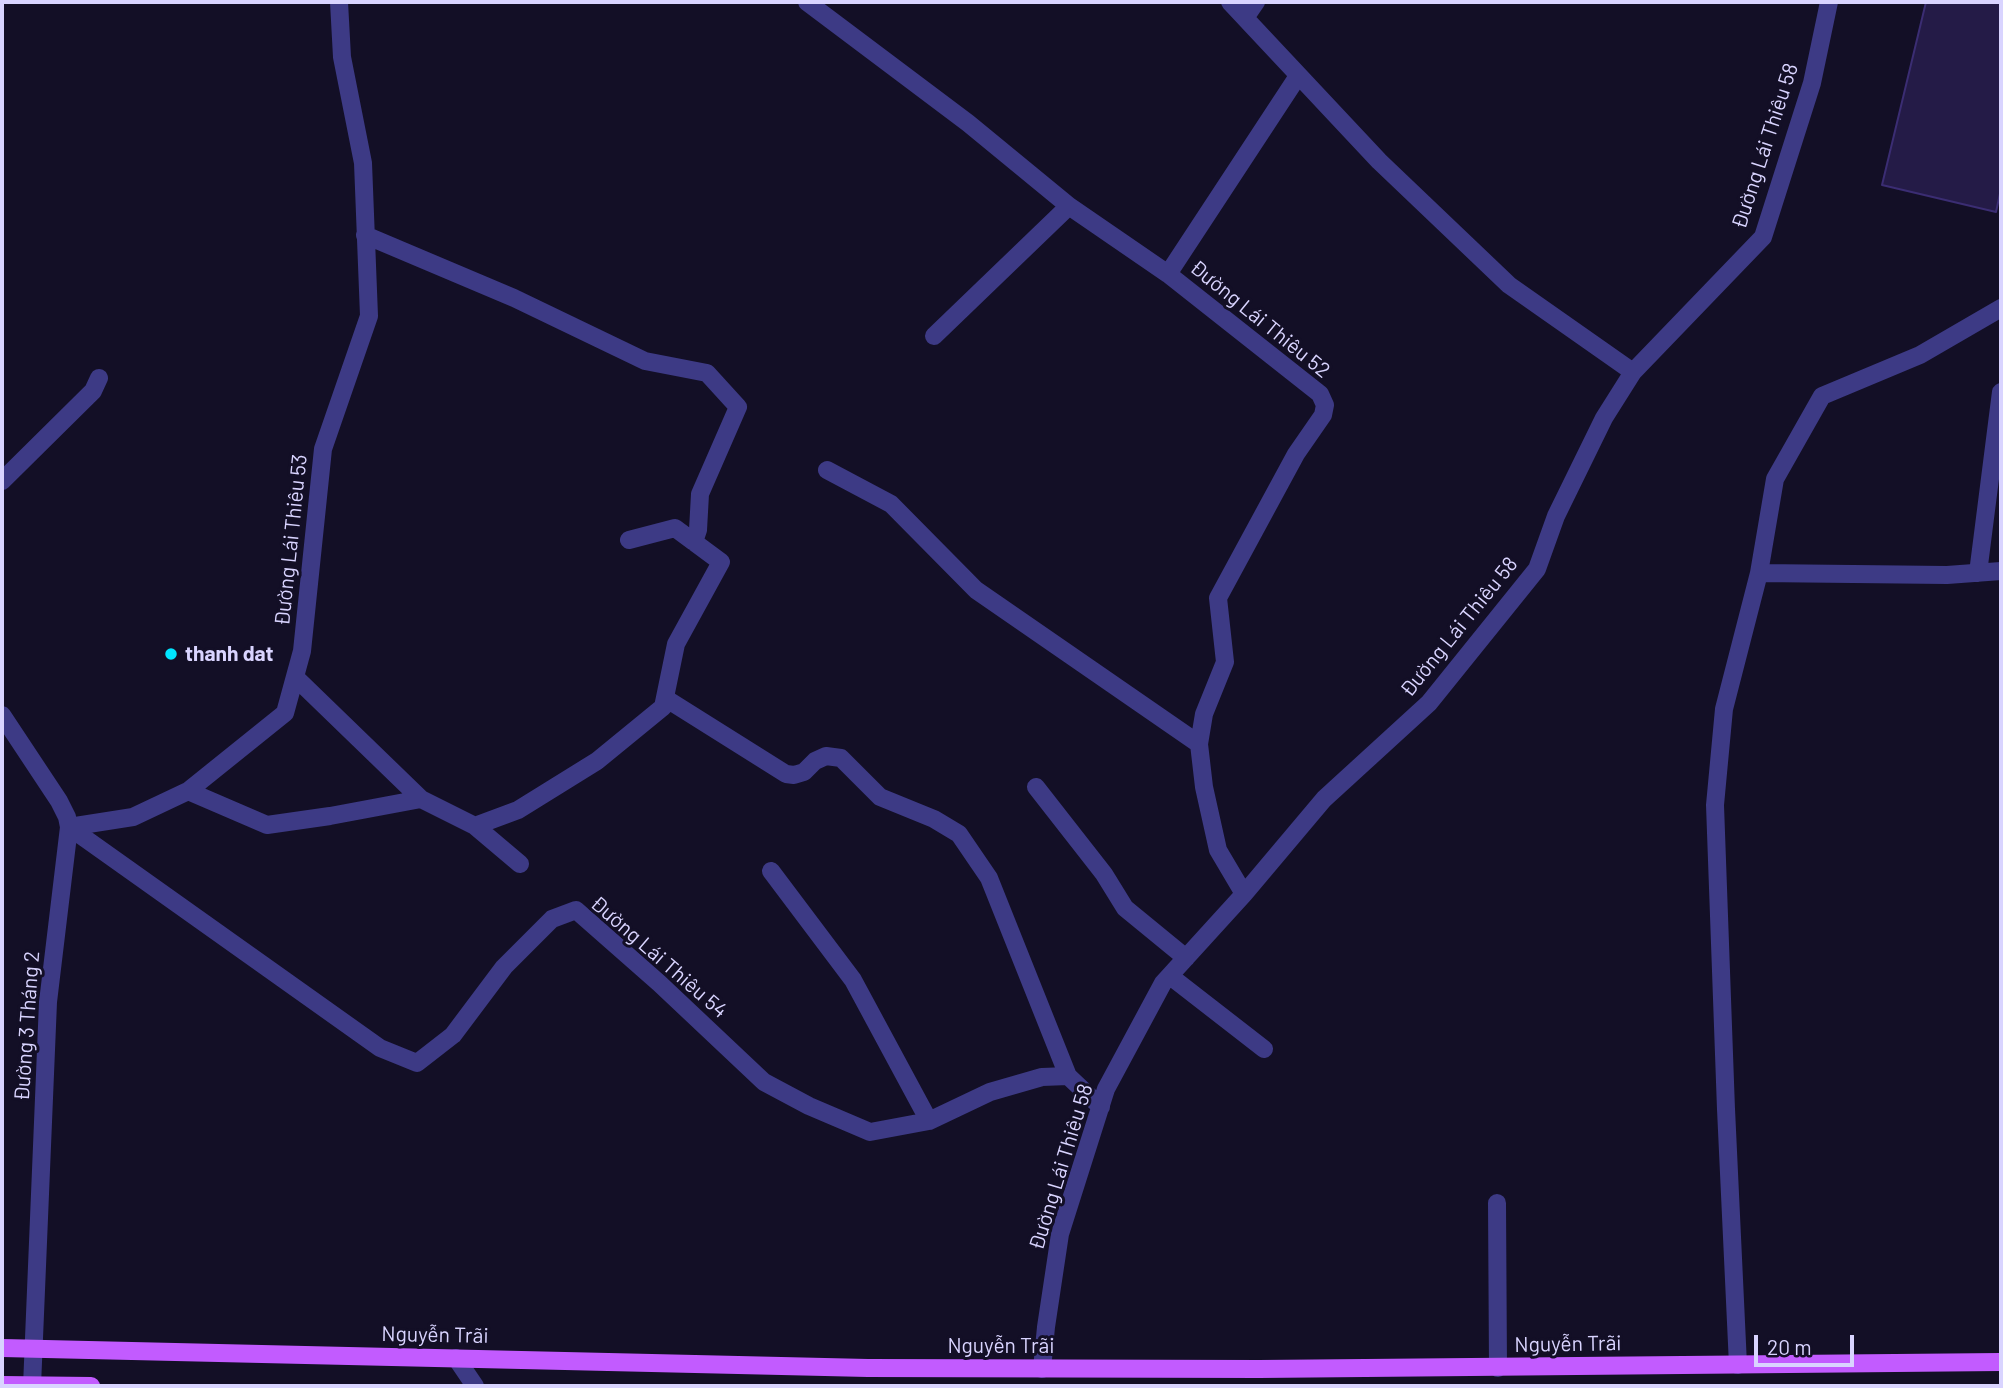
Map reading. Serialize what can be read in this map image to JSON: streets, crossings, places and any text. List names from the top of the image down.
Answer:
{
  "streets": {
    "main road": ["Nguyễn Trãi"],
    "street": [
      "Đường Lái Thiêu 58",
      "Đường Lái Thiêu 52",
      "Đường Lái Thiêu 53",
      "Đường Lái Thiêu 54",
      "Đường 3 Tháng 2"
    ]
  },
  "crossings": [
    ["Đường Lái Thiêu 58", "Đường Lái Thiêu 52"],
    ["Đường Lái Thiêu 58", "Nguyễn Trãi"],
    ["Đường Lái Thiêu 53", "Đường Lái Thiêu 54"],
    ["Đường Lái Thiêu 53", "Đường 3 Tháng 2"],
    ["Đường Lái Thiêu 54", "Đường 3 Tháng 2"],
    ["Đường 3 Tháng 2", "Nguyễn Trãi"]
  ],
  "places": ["thanh dat"],
  "scale_bar": "20 m"
}
